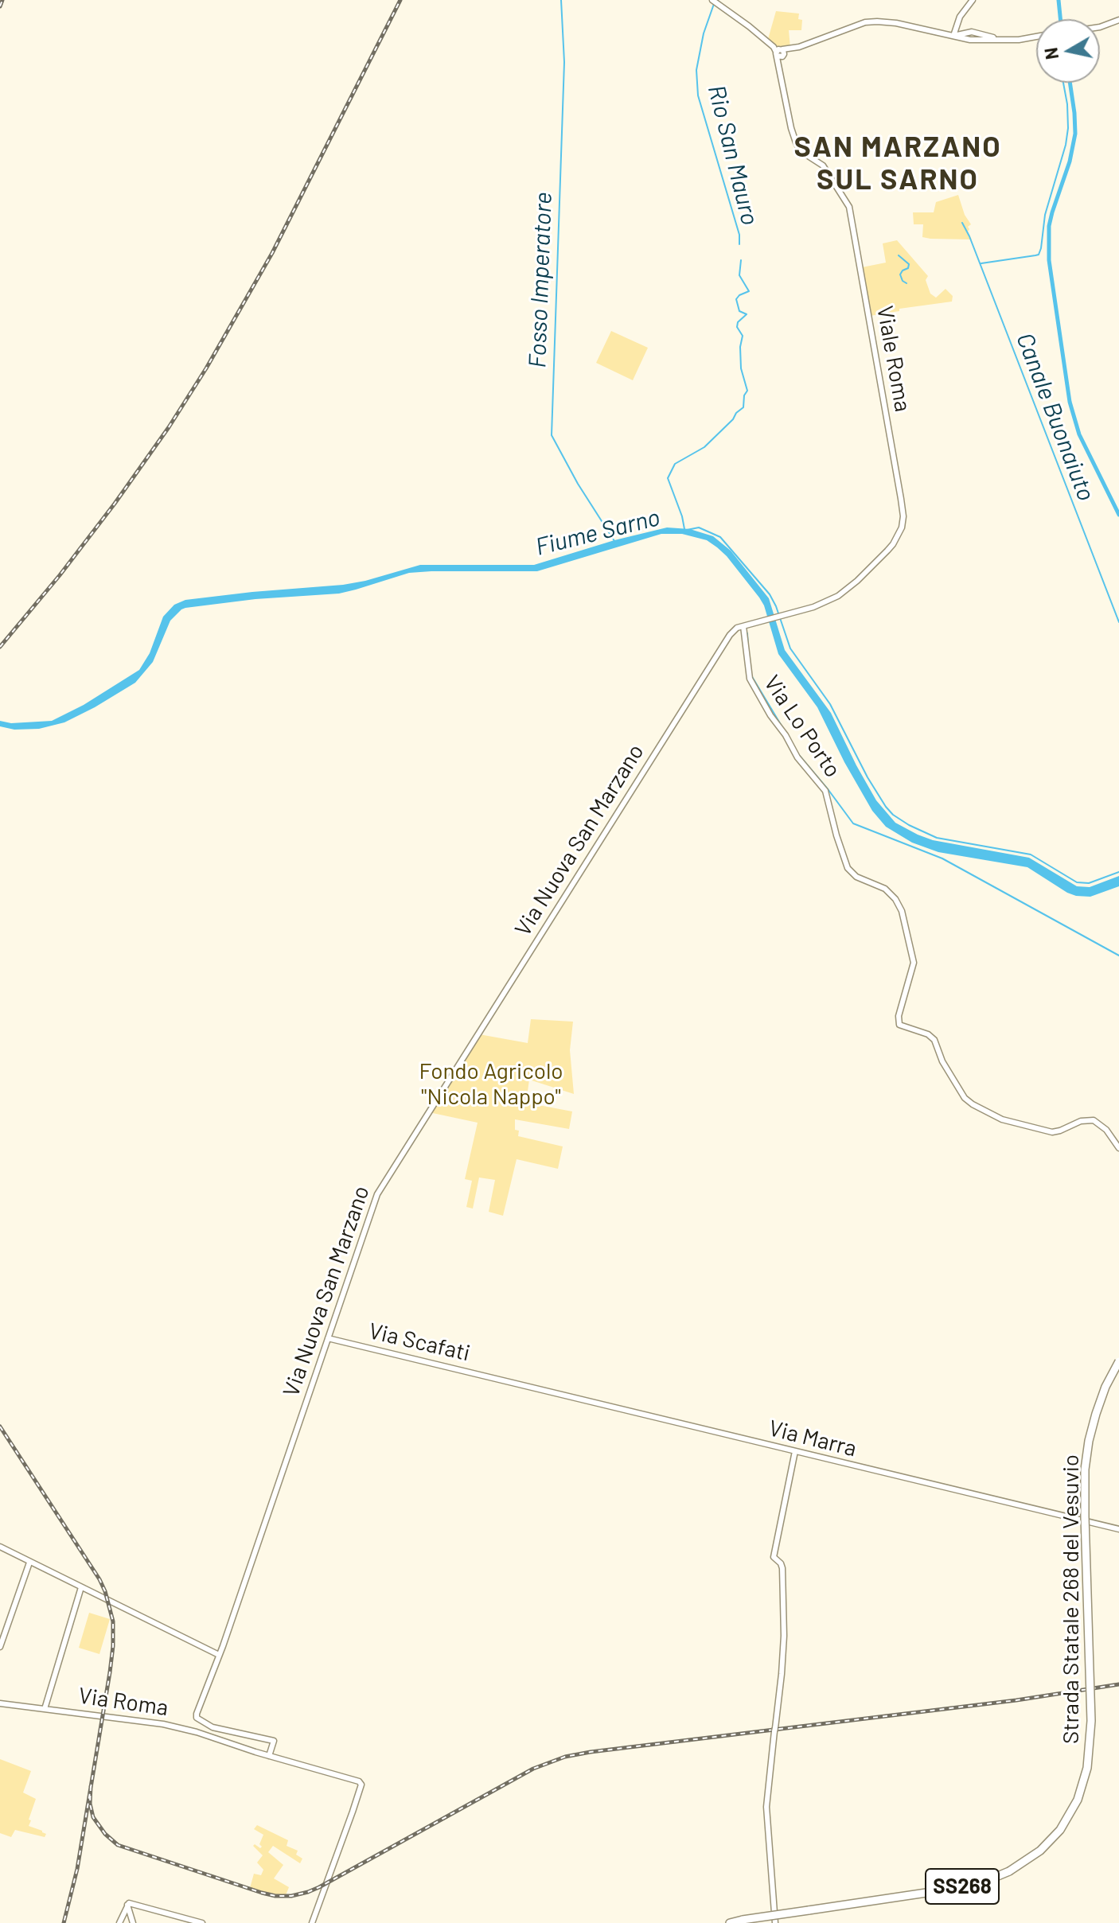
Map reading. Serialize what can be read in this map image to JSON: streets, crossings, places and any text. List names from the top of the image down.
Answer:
{
  "streets": {
    "highway": ["Strada Statale 268 del Vesuvio", "SS268"],
    "street": [
      "Viale Roma",
      "Via Lo Porto",
      "Via Nuova San Marzano",
      "Via Scafati",
      "Via Marra",
      "Via Roma"
    ]
  },
  "crossings": [
    ["Viale Roma", "Via Lo Porto"],
    ["Viale Roma", "Via Nuova San Marzano"],
    ["Via Lo Porto", "Via Nuova San Marzano"],
    ["Via Nuova San Marzano", "Via Scafati"],
    ["Via Nuova San Marzano", "Via Roma"],
    ["Via Scafati", "Via Marra"]
  ],
  "districts": ["SAN MARZANO SUL SARNO"],
  "water": [
    "Rio San Mauro",
    "Fosso Imperatore",
    "Canale Buonaiuto",
    "Fiume Sarno"
  ],
  "parks": ["Fondo Agricolo \"Nicola Nappo\""],
  "north": "left"
}
